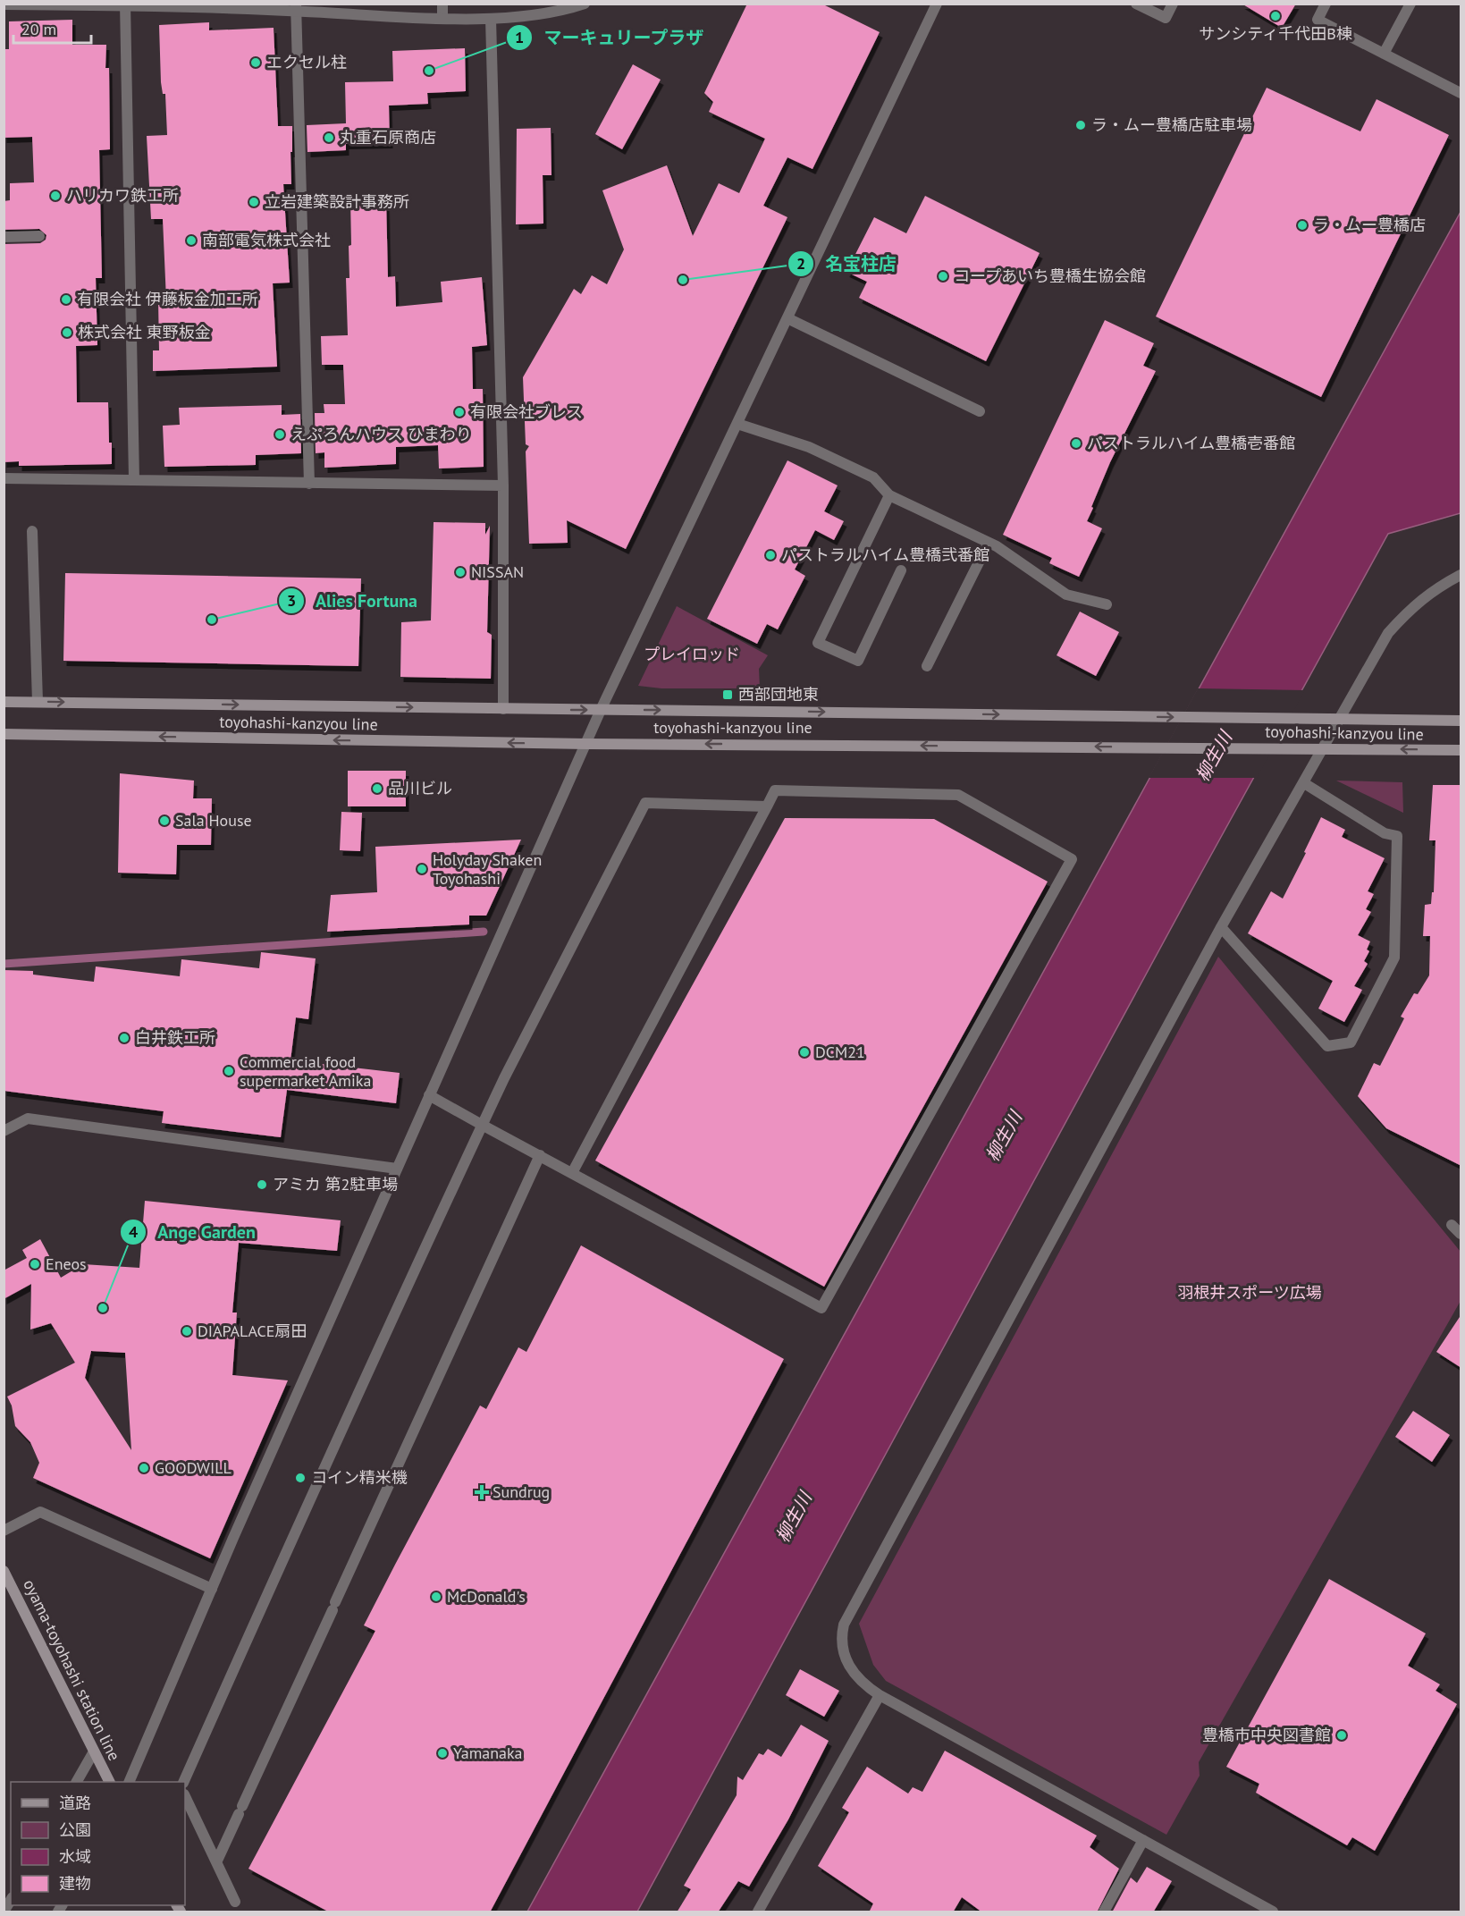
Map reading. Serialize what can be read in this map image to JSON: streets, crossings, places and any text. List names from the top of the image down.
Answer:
{
  "streets": {
    "main road": ["toyohashi-kanzyou line", "oyama-toyohashi station line"]
  },
  "water": ["柳生川"],
  "parks": ["プレイロッド", "羽根井スポーツ広場"],
  "places": {
    "other": [
      "サンシティ千代田B棟",
      "エクセル柱",
      "マーキュリープラザ",
      "ラ・ムー豊橋店駐車場",
      "丸重石原商店",
      "ハリカワ鉄工所",
      "立岩建築設計事務所",
      "ラ・ムー豊橋店",
      "南部電気株式会社",
      "コープあいち豊橋生協会館",
      "名宝柱店",
      "有限会社 伊藤板金加工所",
      "株式会社 東野板金",
      "有限会社ブレス",
      "えぷろんハウス ひまわり",
      "パストラルハイム豊橋壱番館",
      "パストラルハイム豊橋弐番館",
      "NISSAN",
      "Alies Fortuna",
      "品川ビル",
      "Sala House",
      "Holyday Shaken Toyohashi",
      "白井鉄工所",
      "DCM21",
      "Commercial food supermarket Amika",
      "アミカ 第2駐車場",
      "Eneos",
      "Ange Garden",
      "DIAPALACE扇田",
      "GOODWILL",
      "コイン精米機",
      "McDonald's",
      "豊橋市中央図書館",
      "Yamanaka"
    ],
    "transit": ["西部団地東"],
    "health": ["Sundrug"]
  },
  "legend": [
    "道路",
    "公園",
    "水域",
    "建物"
  ],
  "scale_bar": "20 m"
}
